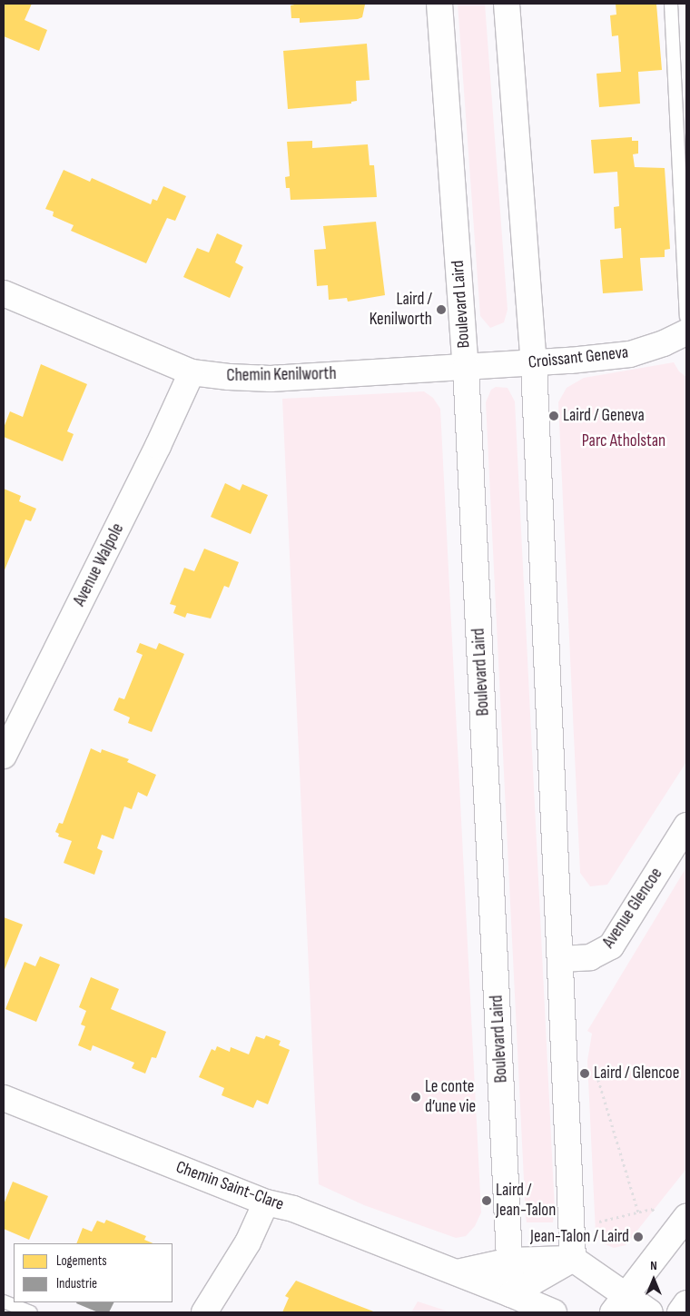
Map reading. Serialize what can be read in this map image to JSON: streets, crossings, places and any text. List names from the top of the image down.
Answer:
{
  "streets": {
    "street": [
      "Boulevard Laird",
      "Croissant Geneva",
      "Chemin Kenilworth",
      "Avenue Walpole",
      "Avenue Glencoe",
      "Chemin Saint-Clare"
    ]
  },
  "crossings": [
    ["Boulevard Laird", "Croissant Geneva"],
    ["Boulevard Laird", "Chemin Kenilworth"],
    ["Boulevard Laird", "Chemin Saint-Clare"],
    ["Croissant Geneva", "Chemin Kenilworth"],
    ["Chemin Kenilworth", "Avenue Walpole"]
  ],
  "parks": ["Parc Atholstan"],
  "places": [
    "Laird / Kenilworth",
    "Laird / Geneva",
    "Laird / Glencoe",
    "Le conte d’une vie",
    "Laird / Jean-Talon",
    "Jean-Talon / Laird"
  ],
  "legend": ["Logements", "Industrie"],
  "north": "top"
}
